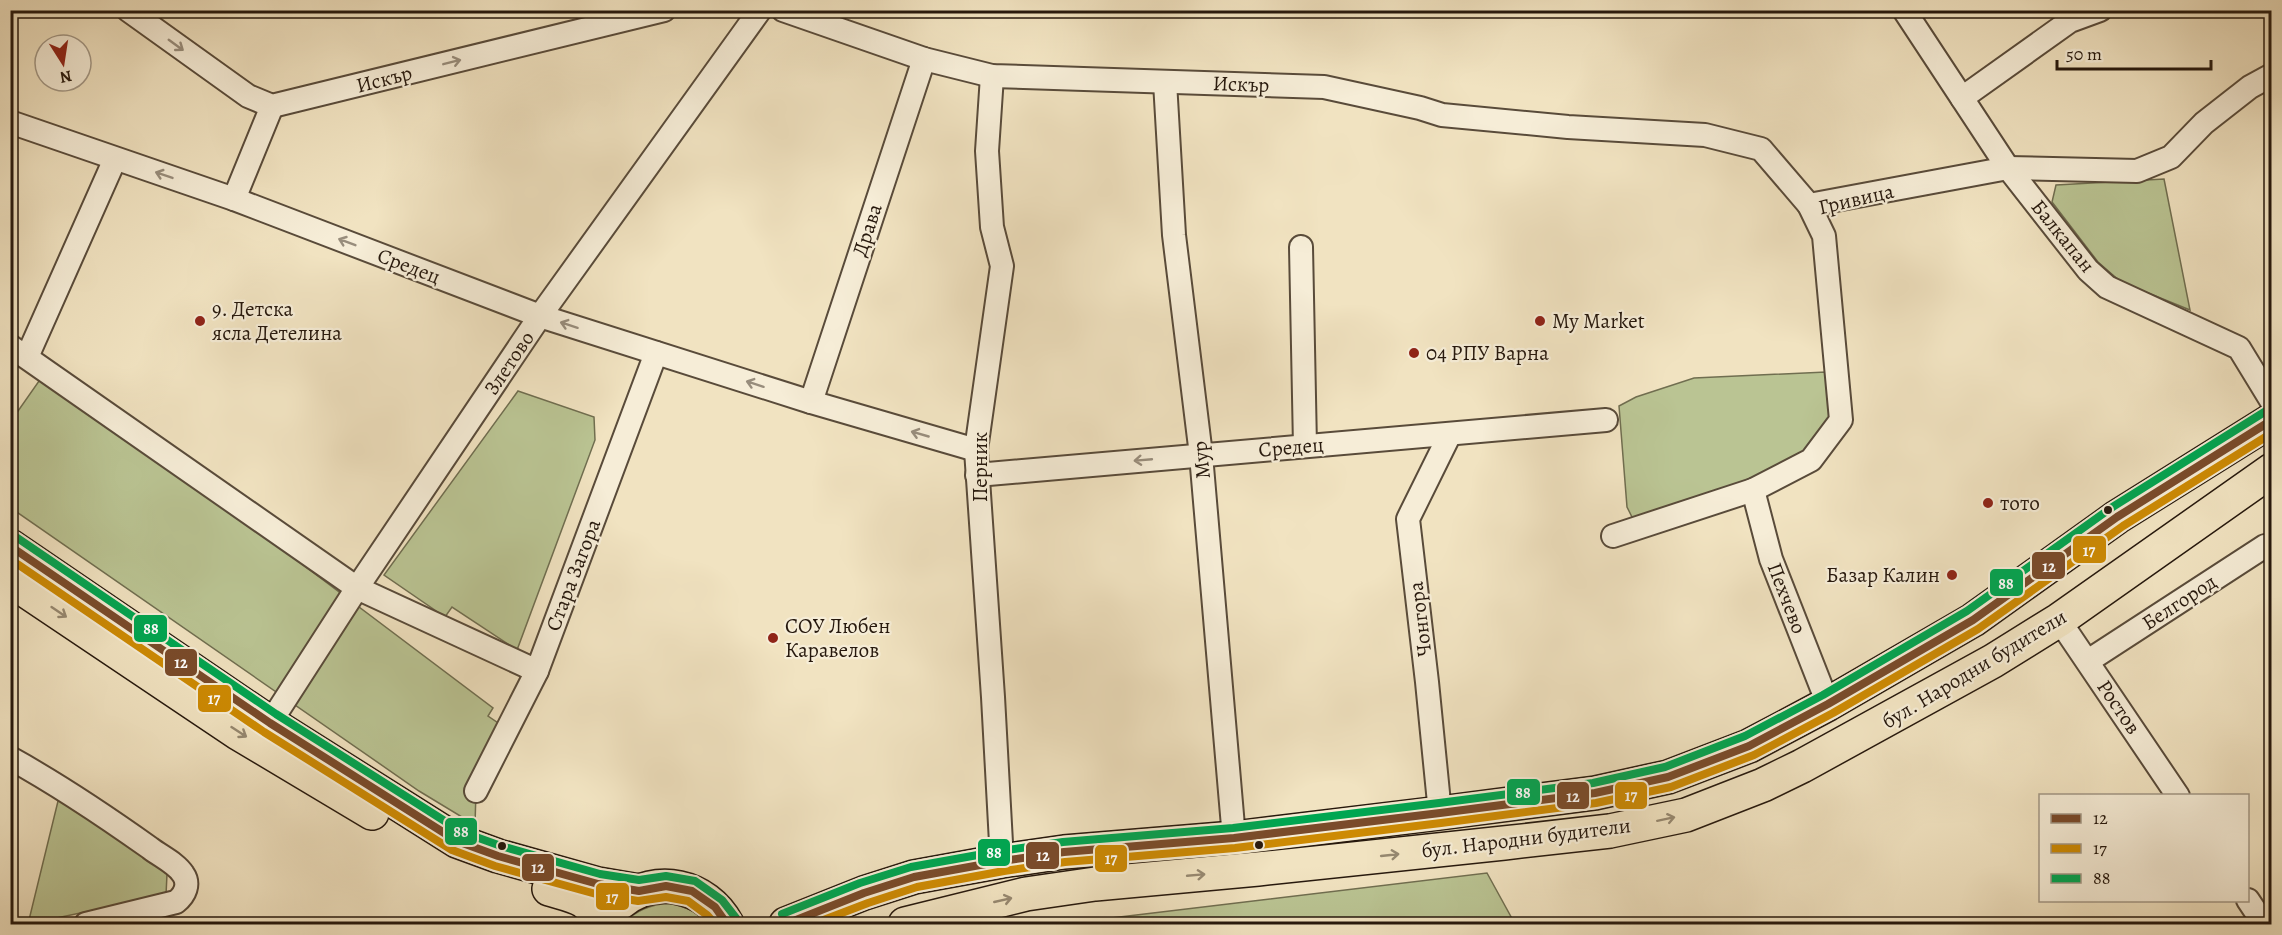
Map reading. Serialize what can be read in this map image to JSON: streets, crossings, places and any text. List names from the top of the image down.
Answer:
{
  "streets": {
    "main road": ["бул. Народни будители"],
    "street": [
      "Искър",
      "Гривица",
      "Драва",
      "Балкапан",
      "Средец",
      "Злетово",
      "Мур",
      "Перник",
      "Стара Загора",
      "Пехчево",
      "Белгород",
      "Чонгора",
      "Ростов"
    ]
  },
  "crossings": [
    ["Искър", "Гривица"],
    ["Искър", "Драва"],
    ["Искър", "Мур"],
    ["Искър", "Перник"],
    ["Гривица", "Балкапан"],
    ["Гривица", "Пехчево"],
    ["Драва", "Средец"],
    ["Средец", "Злетово"],
    ["Средец", "Мур"],
    ["Средец", "Перник"],
    ["Средец", "Стара Загора"],
    ["Средец", "Чонгора"],
    ["Мур", "бул. Народни будители"],
    ["Перник", "бул. Народни будители"],
    ["Пехчево", "бул. Народни будители"],
    ["Белгород", "Ростов"],
    ["Чонгора", "бул. Народни будители"],
    ["бул. Народни будители", "Ростов"]
  ],
  "one_way": ["Средец"],
  "places": [
    "9. Детска ясла Детелина",
    "My Market",
    "04 РПУ Варна",
    "тото",
    "Базар Калин",
    "СОУ Любен Каравелов"
  ],
  "lines": ["transit line 88", "transit line 12", "transit line 17"],
  "legend": ["12", "17", "88"],
  "scale_bar": "50 m",
  "north": "bottom"
}
